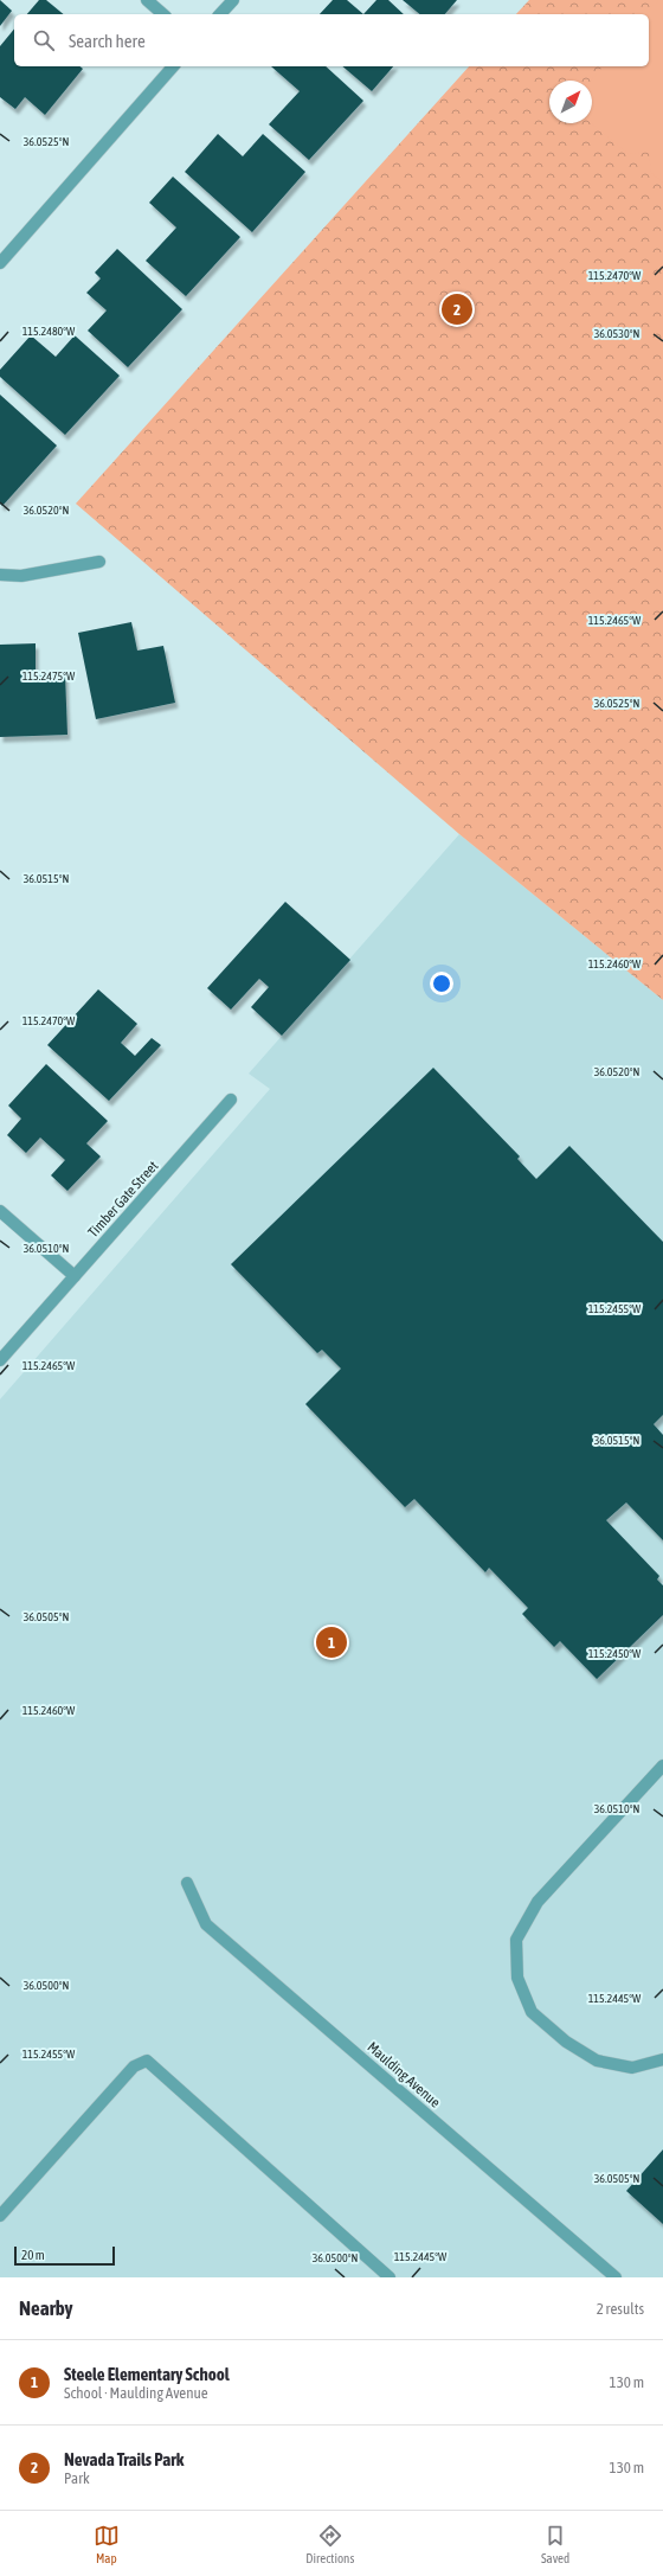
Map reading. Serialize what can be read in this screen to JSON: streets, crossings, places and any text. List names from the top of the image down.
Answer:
{
  "streets": {
    "street": ["Timber Gate Street", "Maulding Avenue"]
  },
  "scale_bar": "20 m",
  "north": "top right",
  "page": {
    "search": "Search here",
    "pins": ["2", "1"],
    "scale": "20 m",
    "heading": ["Nearby", "2 results"],
    "list": [
      {
        "mark": "1",
        "name": "Steele Elementary School",
        "note": "School · Maulding Avenue",
        "value": "130 m"
      },
      {
        "mark": "2",
        "name": "Nevada Trails Park",
        "note": "Park",
        "value": "130 m"
      }
    ],
    "nav": ["Map", "Directions", "Saved"]
  },
  "coordinates": [
    "36.0525°N",
    "115.2470°W",
    "115.2480°W",
    "36.0530°N",
    "36.0520°N",
    "115.2465°W",
    "115.2475°W",
    "36.0515°N",
    "115.2460°W",
    "36.0510°N",
    "115.2455°W",
    "36.0505°N",
    "115.2450°W",
    "36.0500°N",
    "115.2445°W"
  ]
}
